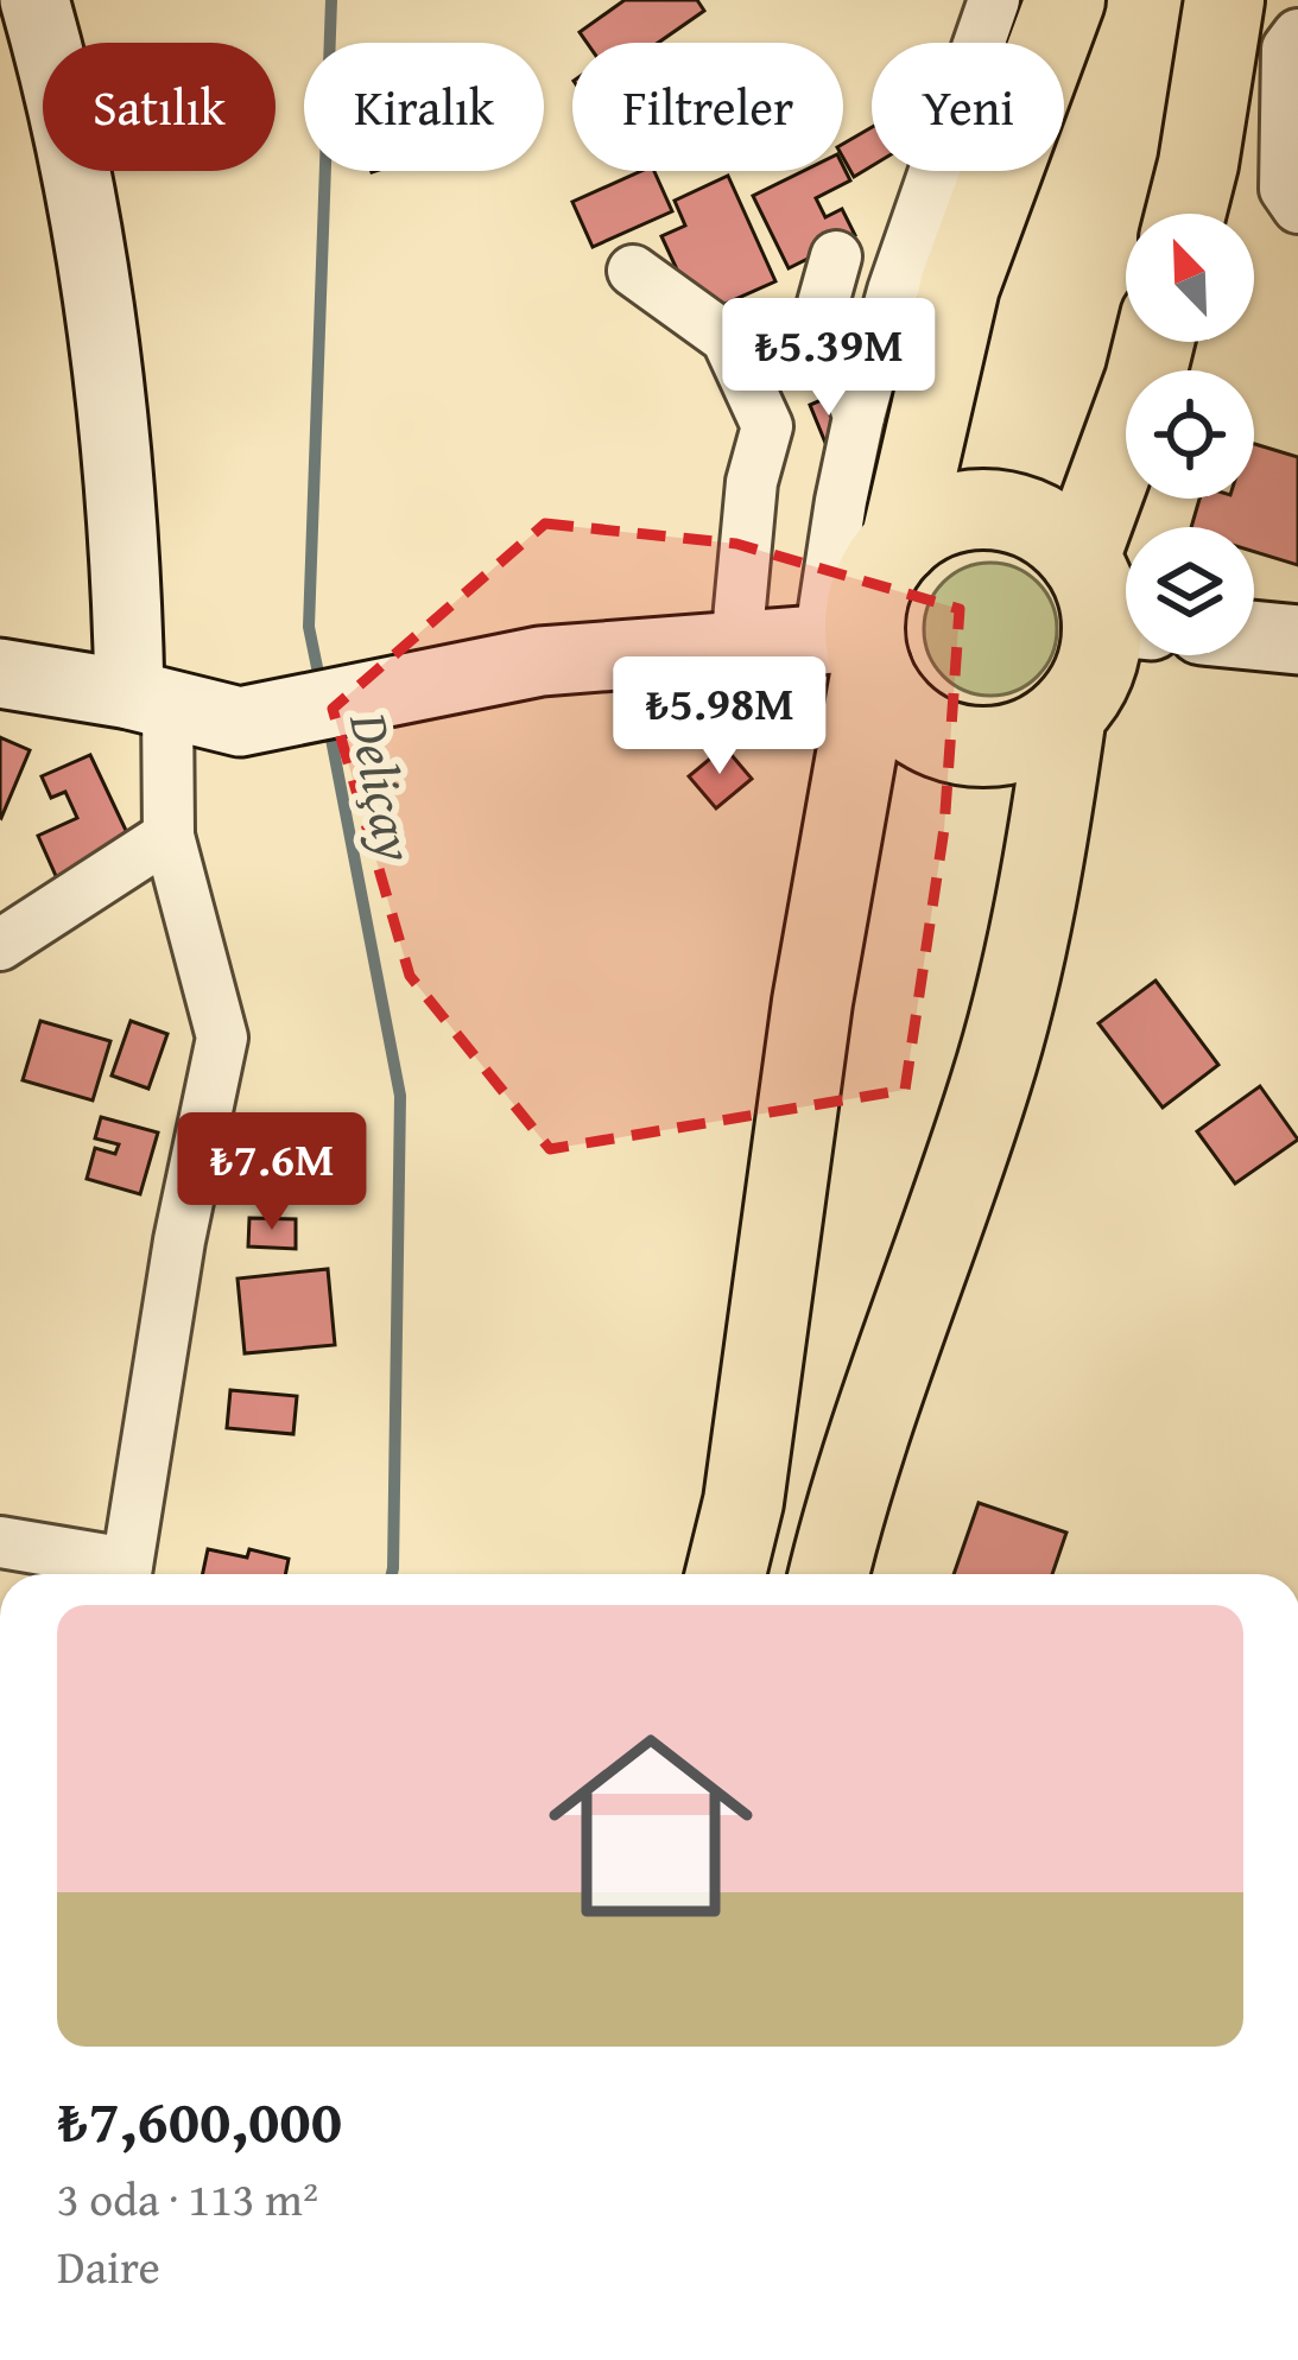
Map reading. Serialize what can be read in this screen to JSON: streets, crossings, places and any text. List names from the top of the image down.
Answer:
{
  "water": ["Deliçay"],
  "north": "top left",
  "page": {
    "chip": [
      "Satılık",
      "Kiralık",
      "Filtreler",
      "Yeni"
    ],
    "price": ["₺5.39M", "₺5.98M", "₺7.6M"],
    "list": [
      {
        "name": "₺7,600,000",
        "note": "3 oda · 113 m² · Daire"
      }
    ]
  }
}
